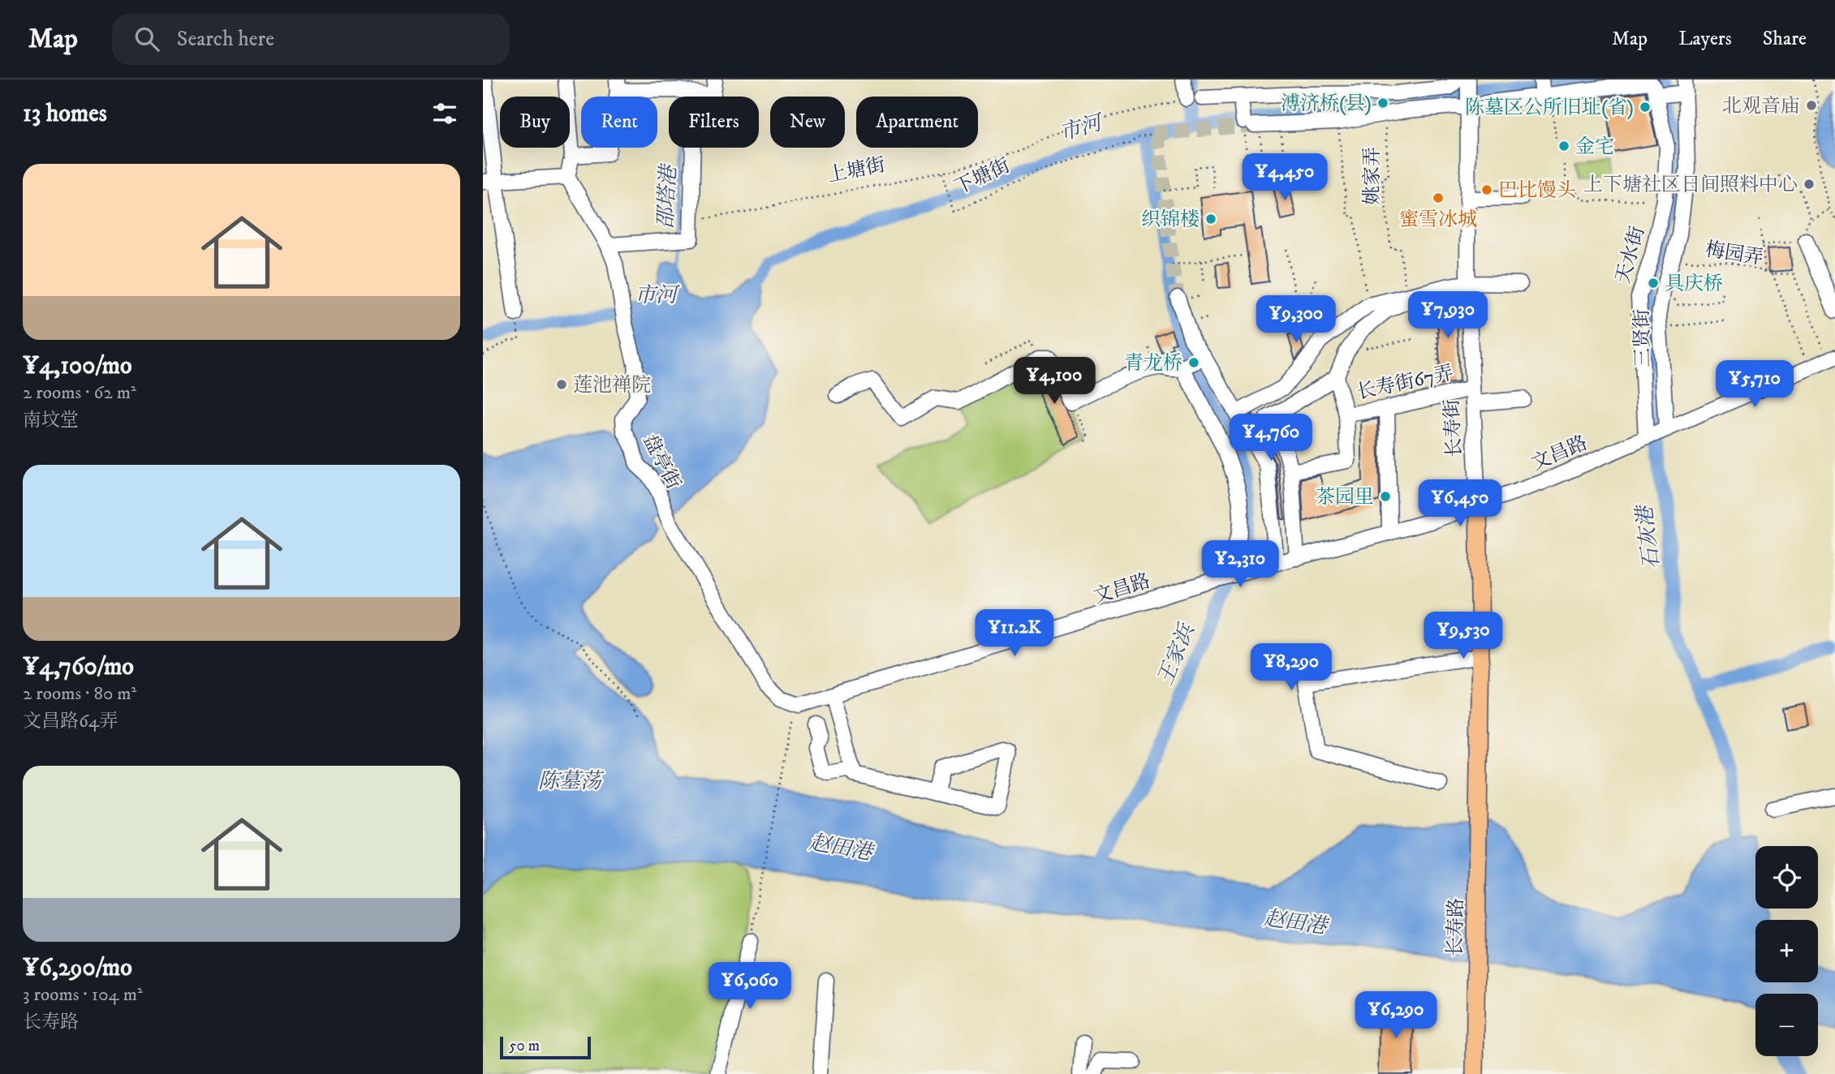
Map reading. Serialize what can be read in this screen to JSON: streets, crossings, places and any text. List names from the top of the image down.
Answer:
{
  "streets": {
    "main road": ["长寿街", "长寿路"],
    "street": [
      "天水街",
      "三贤街",
      "长寿街67弄",
      "文昌路",
      "盘亭街"
    ],
    "path": [
      "上塘街",
      "下塘街",
      "姚家弄",
      "梅园弄"
    ]
  },
  "crossings": [
    ["上塘街", "下塘街"],
    ["梅园弄", "三贤街"],
    ["梅园弄", "文昌路"],
    ["天水街", "三贤街"],
    ["天水街", "文昌路"],
    ["三贤街", "文昌路"],
    ["长寿街67弄", "长寿街"],
    ["长寿街", "文昌路"],
    ["长寿街", "长寿路"],
    ["文昌路", "盘亭街"]
  ],
  "water": [
    "市河",
    "邵塔港",
    "石灰港",
    "王家浜",
    "陈墓荡",
    "赵田港"
  ],
  "places": [
    "溥济桥(县)",
    "北观音庙",
    "陈墓区公所旧址(省)",
    "金宅",
    "上下塘社区日间照料中心",
    "巴比馒头",
    "蜜雪冰城",
    "织锦楼",
    "具庆桥",
    "青龙桥",
    "莲池禅院",
    "茶园里"
  ],
  "scale_bar": "50 m",
  "page": {
    "header": "Map",
    "search": "Search here",
    "nav": ["Map", "Layers", "Share"],
    "heading": "13 homes",
    "chip": [
      "Buy",
      "Rent",
      "Filters",
      "New",
      "Apartment"
    ],
    "list": [
      {
        "name": "¥4,100/mo",
        "note": "2 rooms · 62 m² · 南坟堂"
      },
      {
        "name": "¥4,760/mo",
        "note": "2 rooms · 80 m² · 文昌路64弄"
      },
      {
        "name": "¥6,290/mo",
        "note": "3 rooms · 104 m² · 长寿路"
      }
    ],
    "price": [
      "¥4,450",
      "¥7,930",
      "¥9,300",
      "¥4,100",
      "¥5,710",
      "¥4,760",
      "¥6,450",
      "¥2,310",
      "¥11.2K",
      "¥9,530",
      "¥8,290",
      "¥6,060",
      "¥6,290"
    ],
    "map_buttons": ["+", "−"],
    "scale": "50 m"
  }
}
